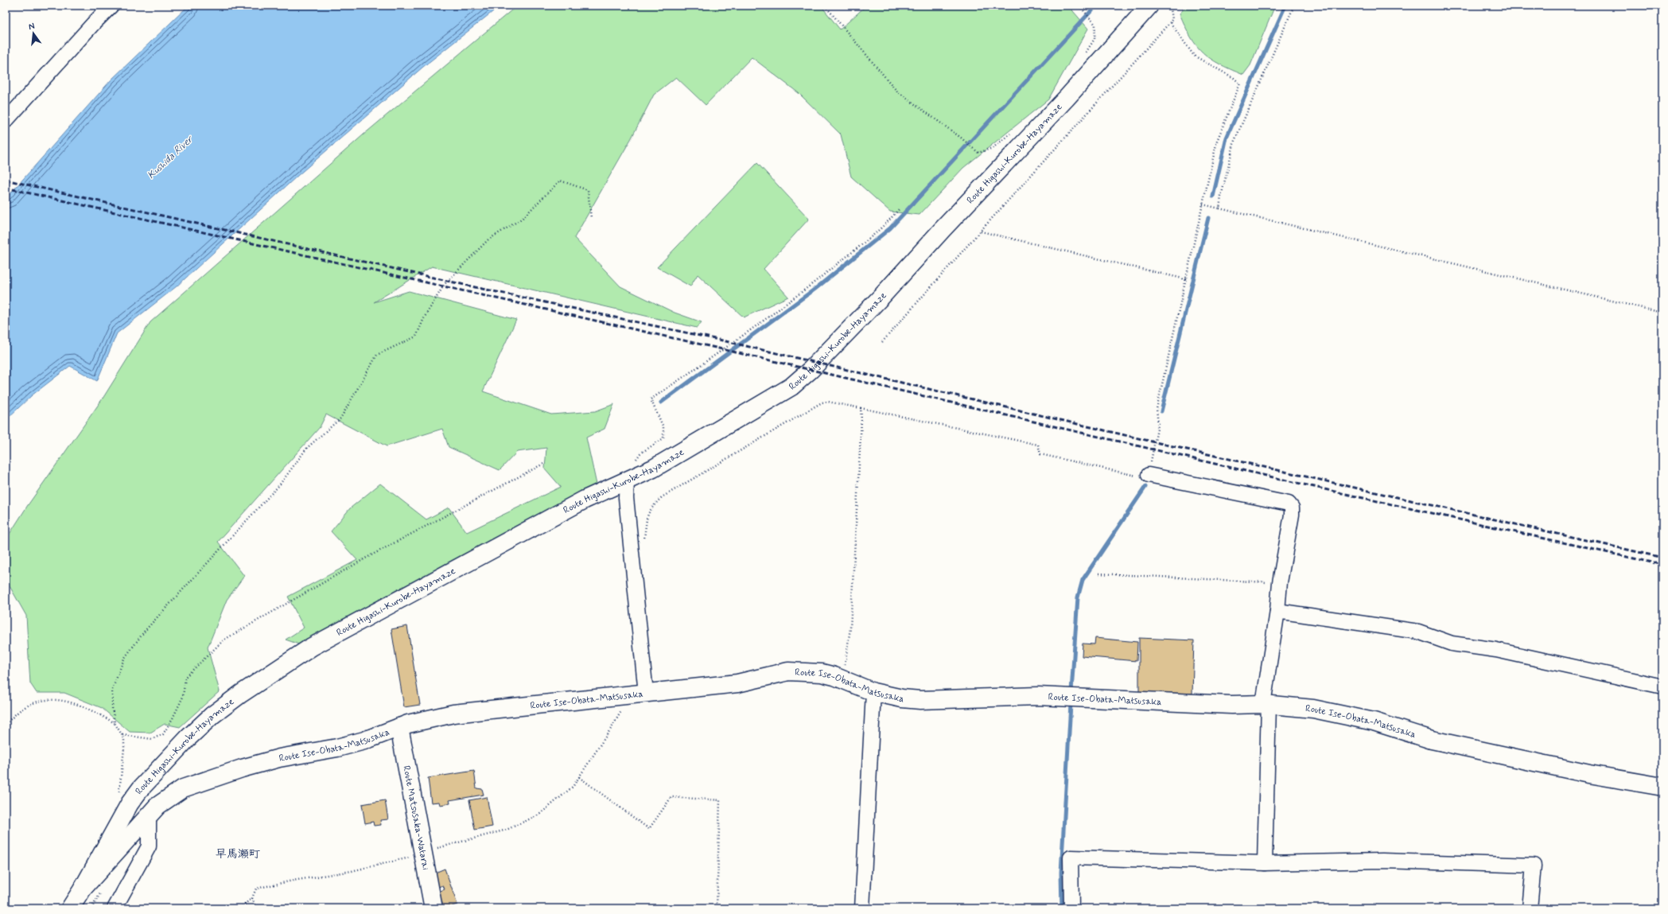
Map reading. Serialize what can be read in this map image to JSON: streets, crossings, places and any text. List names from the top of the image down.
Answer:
{
  "streets": {
    "main road": ["Route Higashi-Kurobe-Hayamaze", "Route Ise-Obata-Matsusaka", "Route Matsusaka-Watarai"]
  },
  "crossings": [
    ["Route Higashi-Kurobe-Hayamaze", "Route Ise-Obata-Matsusaka"],
    ["Route Ise-Obata-Matsusaka", "Route Matsusaka-Watarai"]
  ],
  "districts": ["早馬瀬町"],
  "water": ["Kushida River"],
  "north": "top"
}
